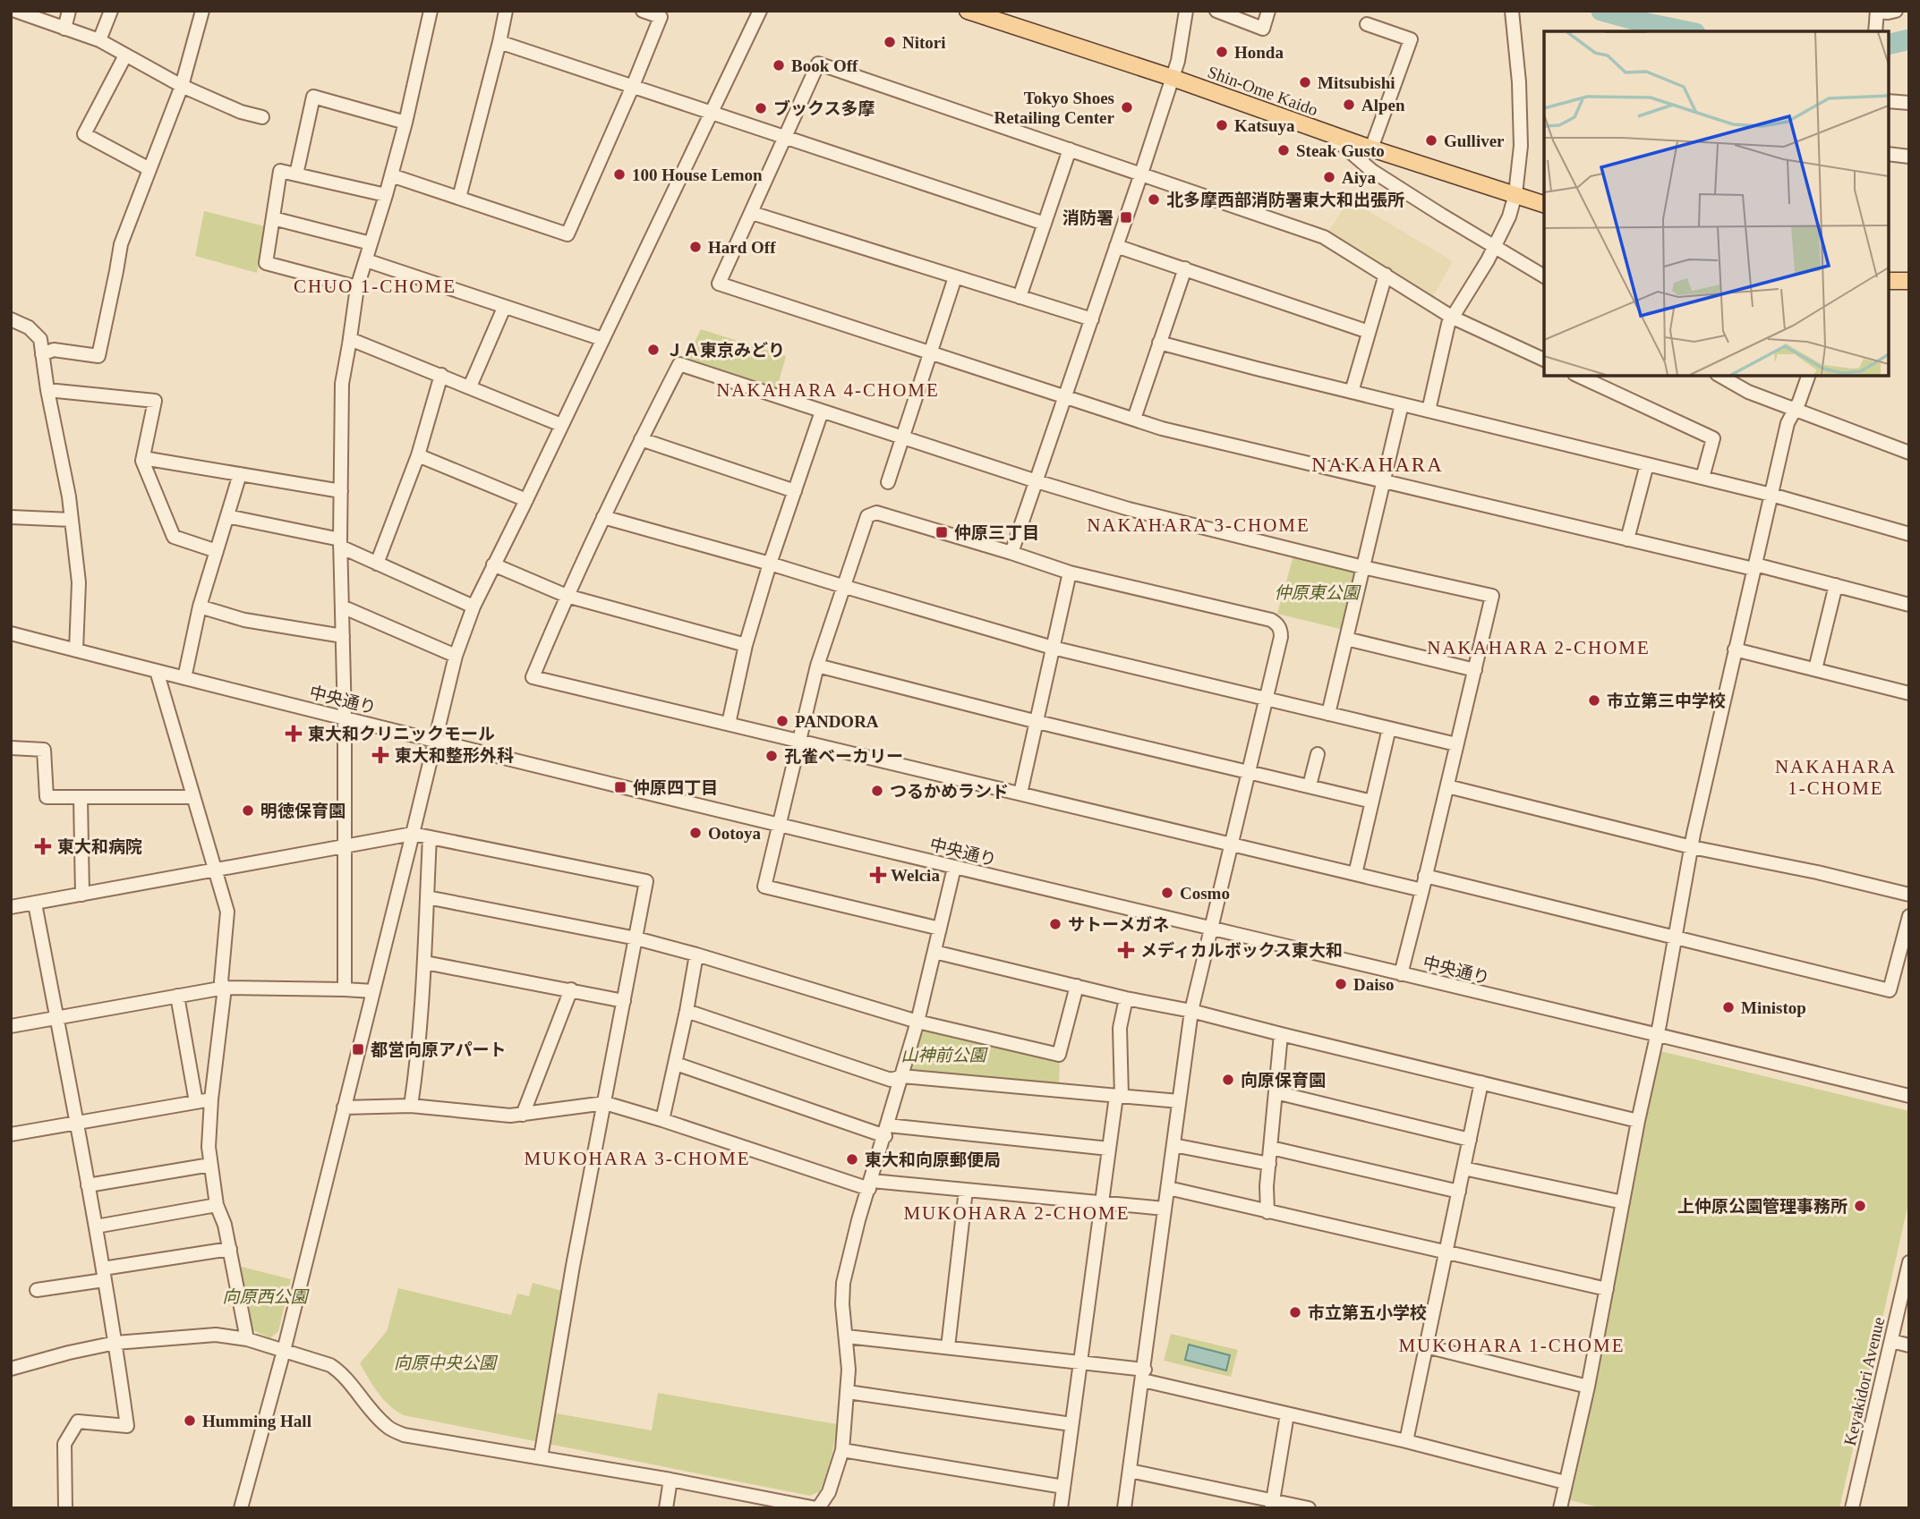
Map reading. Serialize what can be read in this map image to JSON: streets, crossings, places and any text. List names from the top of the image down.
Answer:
{
  "streets": {
    "main road": ["Shin-Ome Kaido"],
    "street": ["中央通り", "Keyakidori Avenue"]
  },
  "districts": [
    "CHUO 1-CHOME",
    "NAKAHARA 4-CHOME",
    "NAKAHARA",
    "NAKAHARA 3-CHOME",
    "NAKAHARA 2-CHOME",
    "NAKAHARA 1-CHOME",
    "MUKOHARA 3-CHOME",
    "MUKOHARA 2-CHOME",
    "MUKOHARA 1-CHOME"
  ],
  "parks": [
    "仲原東公園",
    "山神前公園",
    "向原西公園",
    "向原中央公園"
  ],
  "places": {
    "other": [
      "Nitori",
      "Honda",
      "Book Off",
      "Mitsubishi",
      "Alpen",
      "Tokyo Shoes Retailing Center",
      "ブックス多摩",
      "Katsuya",
      "Gulliver",
      "Steak Gusto",
      "100 House Lemon",
      "Aiya",
      "北多摩西部消防署東大和出張所",
      "Hard Off",
      "ＪＡ東京みどり",
      "市立第三中学校",
      "PANDORA",
      "孔雀ベーカリー",
      "つるかめランド",
      "明徳保育園",
      "Ootoya",
      "Cosmo",
      "サトーメガネ",
      "Daiso",
      "Ministop",
      "向原保育園",
      "東大和向原郵便局",
      "上仲原公園管理事務所",
      "市立第五小学校",
      "Humming Hall"
    ],
    "transit": [
      "消防署",
      "仲原三丁目",
      "仲原四丁目",
      "都営向原アパート"
    ],
    "health": [
      "東大和クリニックモール",
      "東大和整形外科",
      "東大和病院",
      "Welcia",
      "メディカルボックス東大和"
    ]
  }
}
